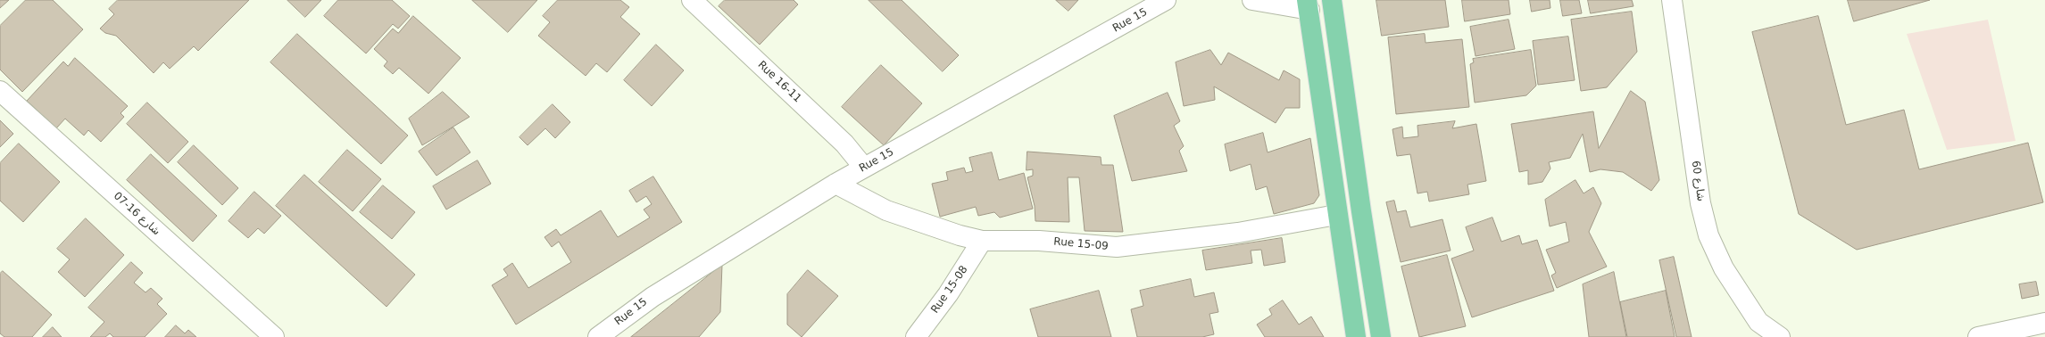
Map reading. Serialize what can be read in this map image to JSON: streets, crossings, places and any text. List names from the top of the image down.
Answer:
{
  "streets": {
    "street": [
      "Rue 15",
      "Rue 16-11",
      "شارع 60",
      "شارع 16-07",
      "Rue 15-09",
      "Rue 15-08"
    ]
  },
  "crossings": [
    ["Rue 15", "Rue 16-11"],
    ["Rue 15", "Rue 15-09"],
    ["Rue 15-09", "Rue 15-08"]
  ]
}
